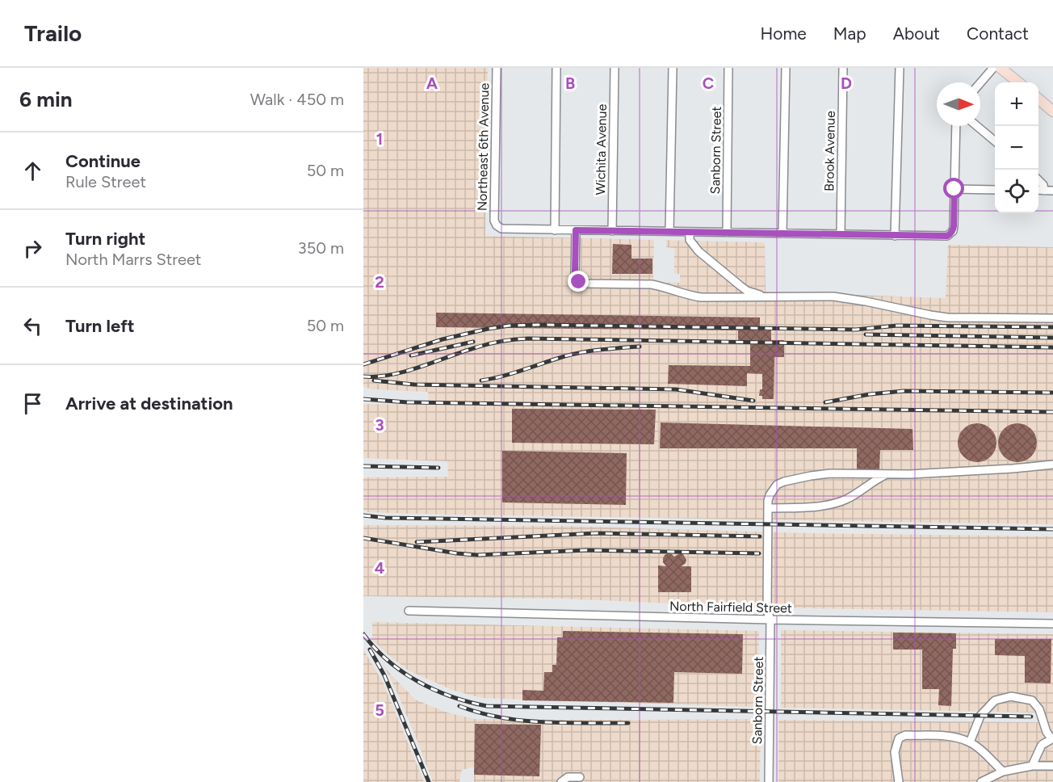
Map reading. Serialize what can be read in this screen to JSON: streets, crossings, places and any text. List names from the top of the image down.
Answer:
{
  "streets": {
    "street": [
      "Northeast 6th Avenue",
      "Wichita Avenue",
      "Sanborn Street",
      "Brook Avenue",
      "North Fairfield Street"
    ]
  },
  "crossings": [
    ["Northeast 6th Avenue", "Wichita Avenue"],
    ["Northeast 6th Avenue", "Sanborn Street"],
    ["Northeast 6th Avenue", "Brook Avenue"],
    ["Sanborn Street", "North Fairfield Street"]
  ],
  "north": "right",
  "page": {
    "header": "Trailo",
    "nav": [
      "Home",
      "Map",
      "About",
      "Contact"
    ],
    "heading": ["6 min", "Walk · 450 m"],
    "map_buttons": ["+", "−"],
    "list": [
      ["Continue", "Rule Street", "50 m"],
      ["Turn right", "North Marrs Street", "350 m"],
      ["Turn left", "50 m"],
      "Arrive at destination"
    ]
  },
  "grid": {
    "columns": [
      "A",
      "B",
      "C",
      "D"
    ],
    "rows": [
      "1",
      "2",
      "3",
      "4",
      "5"
    ]
  }
}
